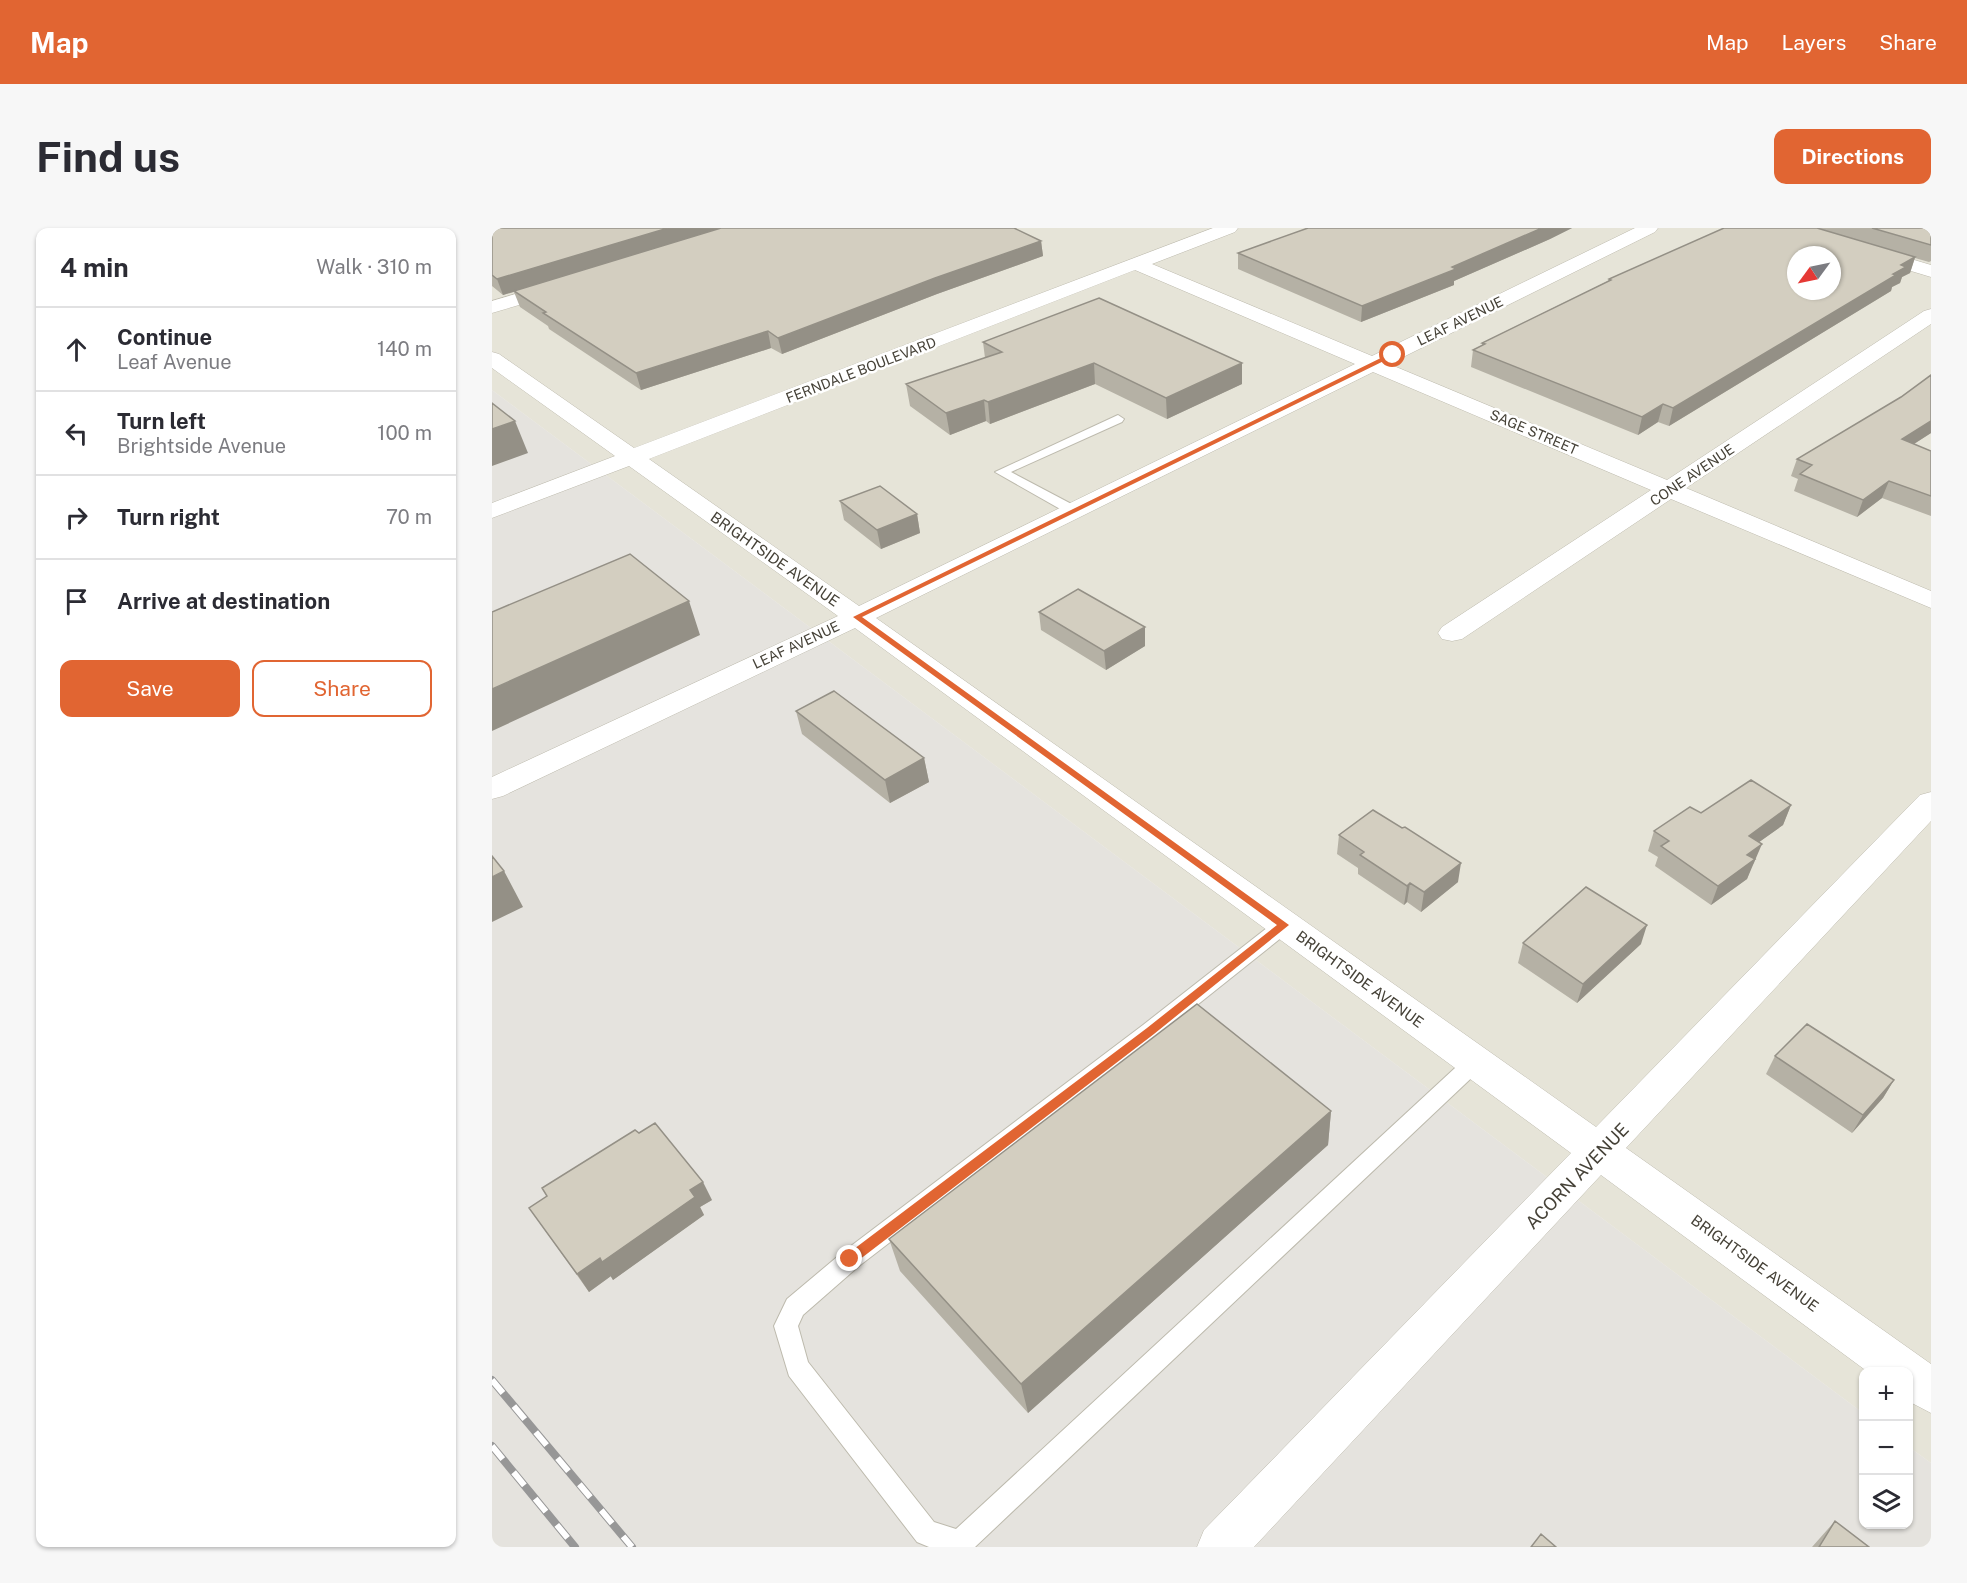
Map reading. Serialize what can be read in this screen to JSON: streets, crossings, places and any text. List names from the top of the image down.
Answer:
{
  "streets": {
    "street": [
      "LEAF AVENUE",
      "FERNDALE BOULEVARD",
      "SAGE STREET",
      "CONE AVENUE",
      "BRIGHTSIDE AVENUE",
      "ACORN AVENUE"
    ]
  },
  "crossings": [
    ["LEAF AVENUE", "SAGE STREET"],
    ["LEAF AVENUE", "BRIGHTSIDE AVENUE"],
    ["FERNDALE BOULEVARD", "SAGE STREET"],
    ["FERNDALE BOULEVARD", "BRIGHTSIDE AVENUE"],
    ["SAGE STREET", "CONE AVENUE"],
    ["BRIGHTSIDE AVENUE", "ACORN AVENUE"]
  ],
  "north": "bottom left",
  "page": {
    "header": "Map",
    "nav": ["Map", "Layers", "Share"],
    "buttons": [
      "Directions",
      ["Save", "Share"]
    ],
    "title": "Find us",
    "heading": ["4 min", "Walk · 310 m"],
    "list": [
      ["Continue", "Leaf Avenue", "140 m"],
      ["Turn left", "Brightside Avenue", "100 m"],
      ["Turn right", "70 m"],
      "Arrive at destination"
    ],
    "map_buttons": ["+", "−"]
  }
}
